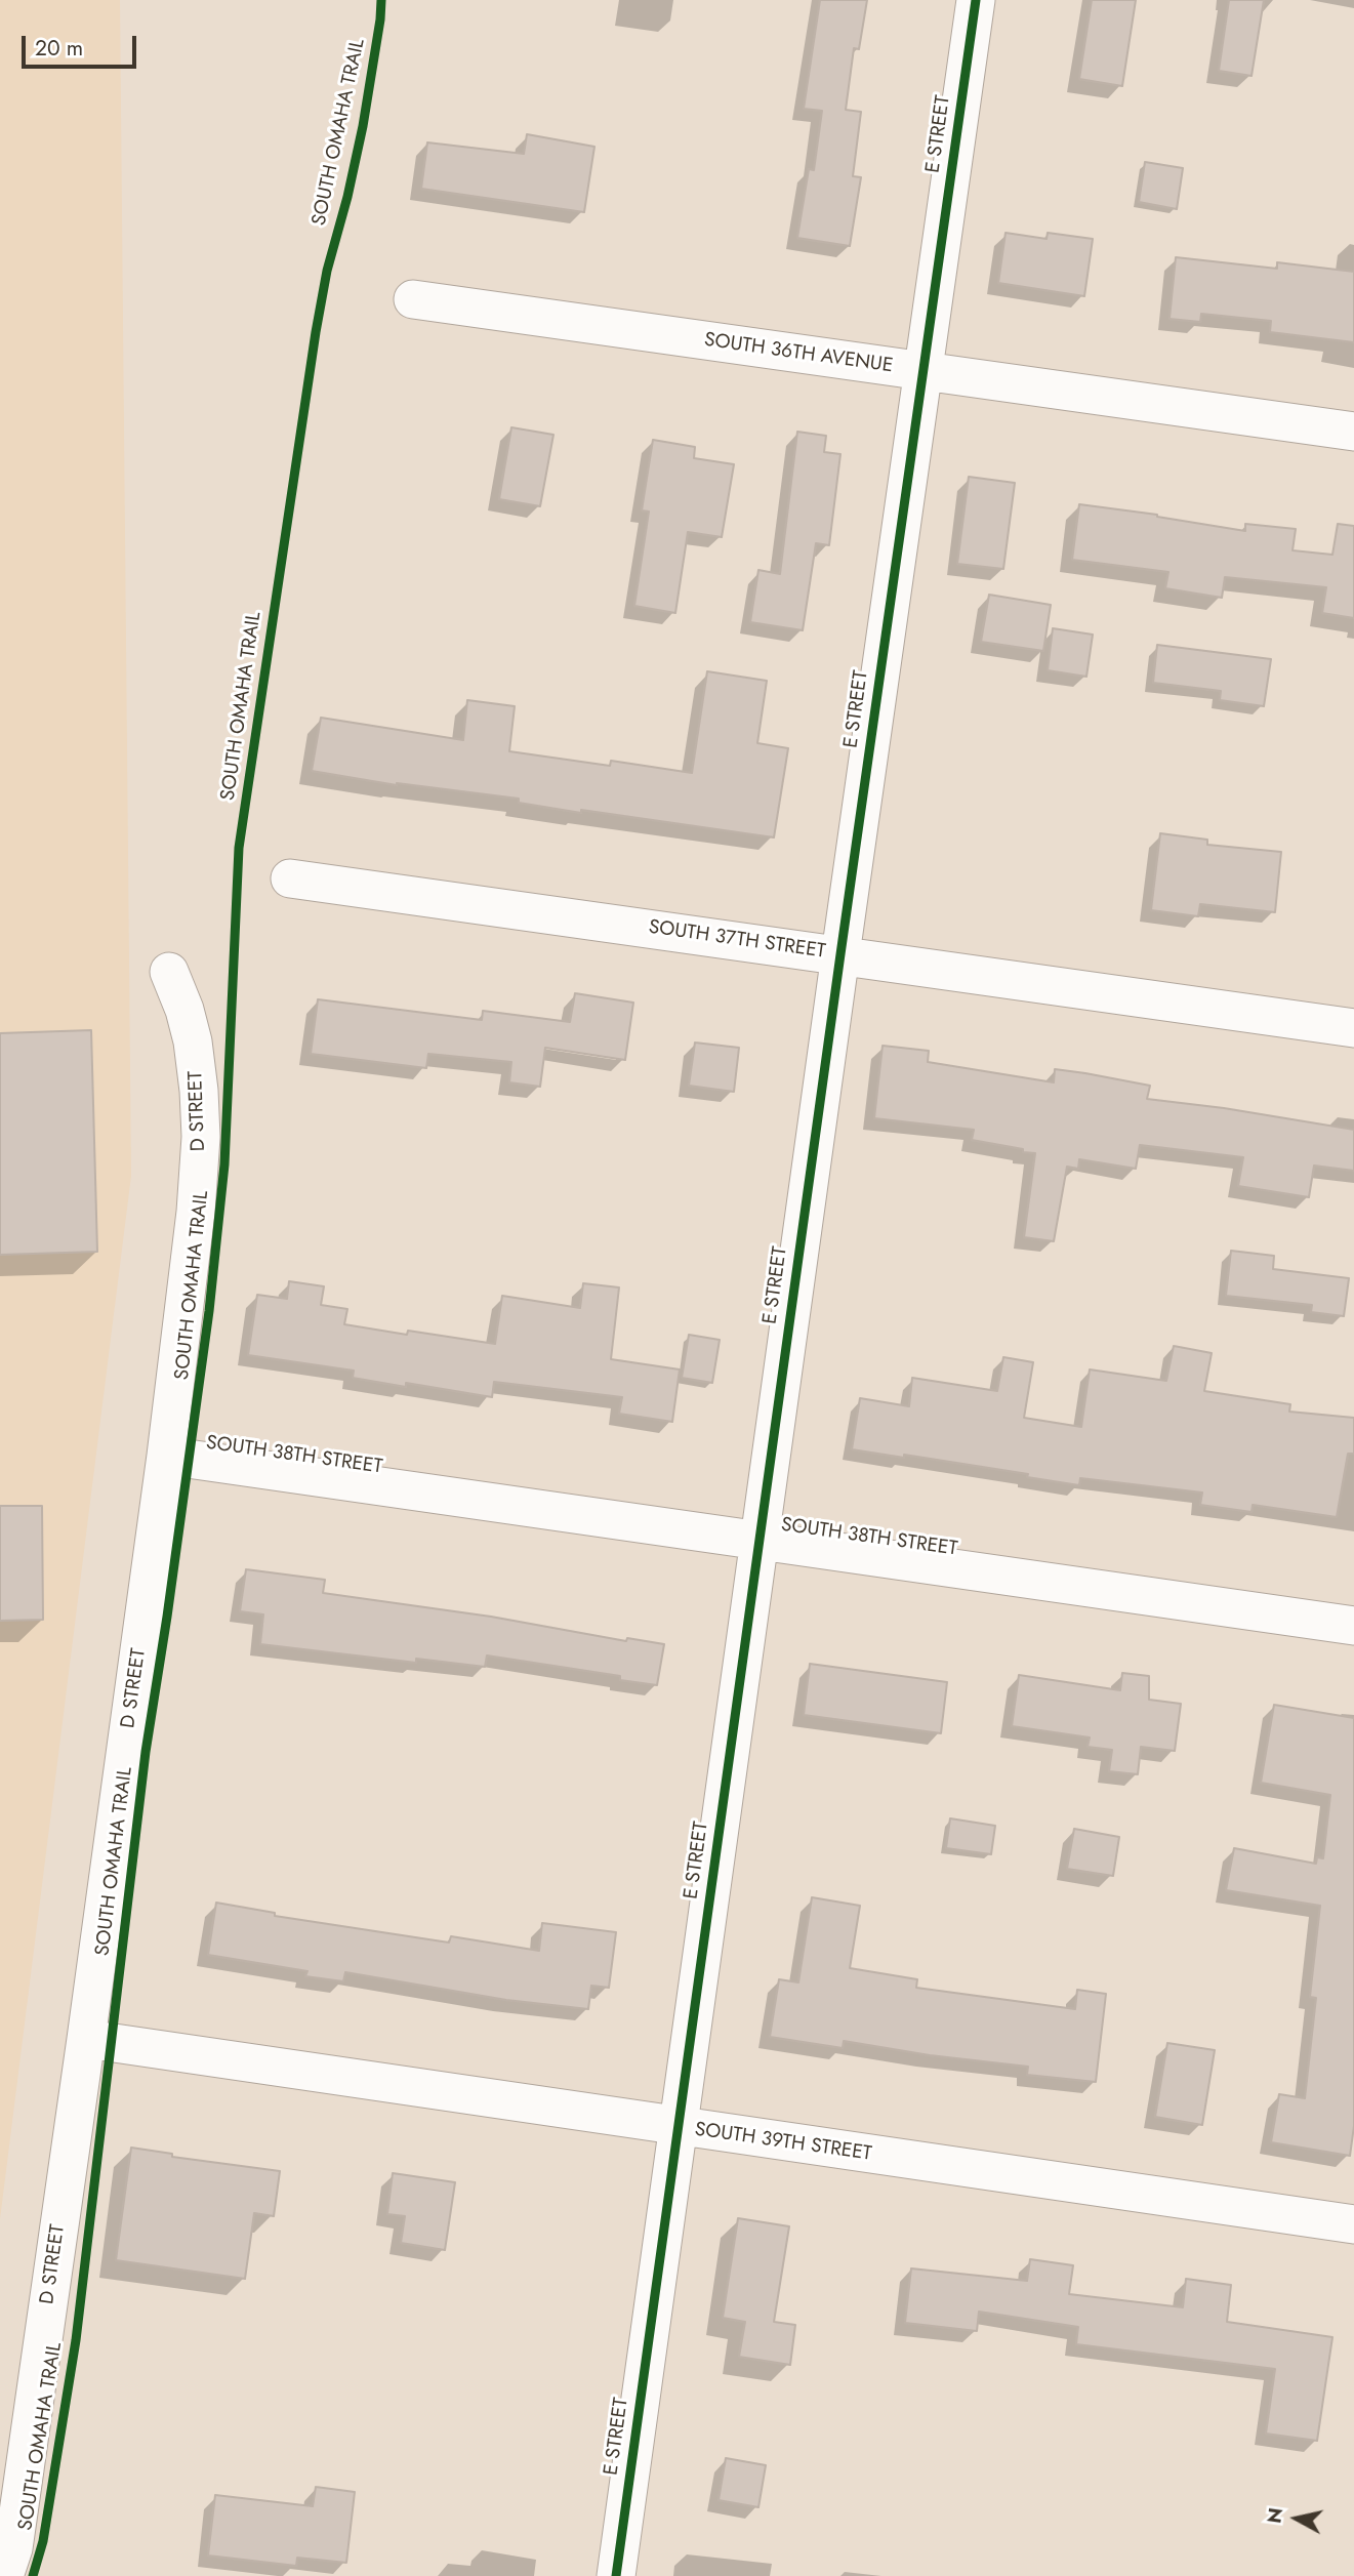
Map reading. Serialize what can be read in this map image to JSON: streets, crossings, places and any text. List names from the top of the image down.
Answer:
{
  "streets": {
    "street": [
      "E STREET",
      "SOUTH 36TH AVENUE",
      "SOUTH 37TH STREET",
      "D STREET",
      "SOUTH 38TH STREET",
      "SOUTH 39TH STREET"
    ],
    "cycle path": ["SOUTH OMAHA TRAIL"]
  },
  "crossings": [
    ["E STREET", "SOUTH 36TH AVENUE"],
    ["E STREET", "SOUTH 37TH STREET"],
    ["E STREET", "SOUTH 38TH STREET"],
    ["E STREET", "SOUTH 39TH STREET"],
    ["D STREET", "SOUTH 38TH STREET"],
    ["D STREET", "SOUTH 39TH STREET"]
  ],
  "scale_bar": "20 m",
  "north": "left"
}
